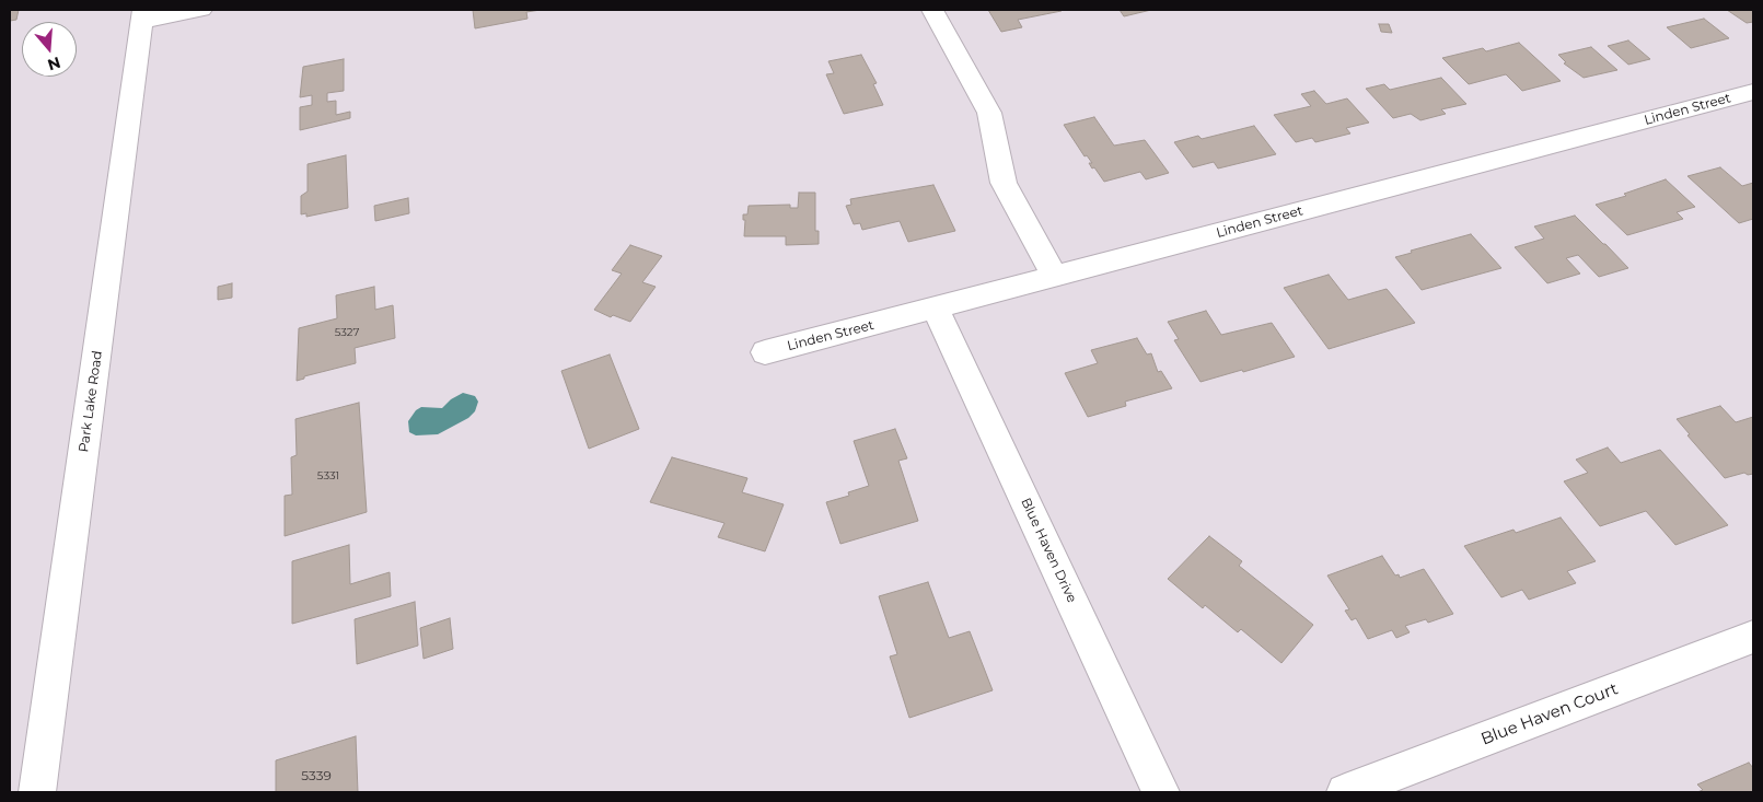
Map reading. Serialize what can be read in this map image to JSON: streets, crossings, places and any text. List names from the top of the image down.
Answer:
{
  "streets": {
    "street": [
      "Linden Street",
      "Park Lake Road",
      "Blue Haven Drive",
      "Blue Haven Court"
    ]
  },
  "crossings": [
    ["Linden Street", "Blue Haven Drive"]
  ],
  "house_numbers": ["5327", "5331", "5339"],
  "north": "bottom"
}
